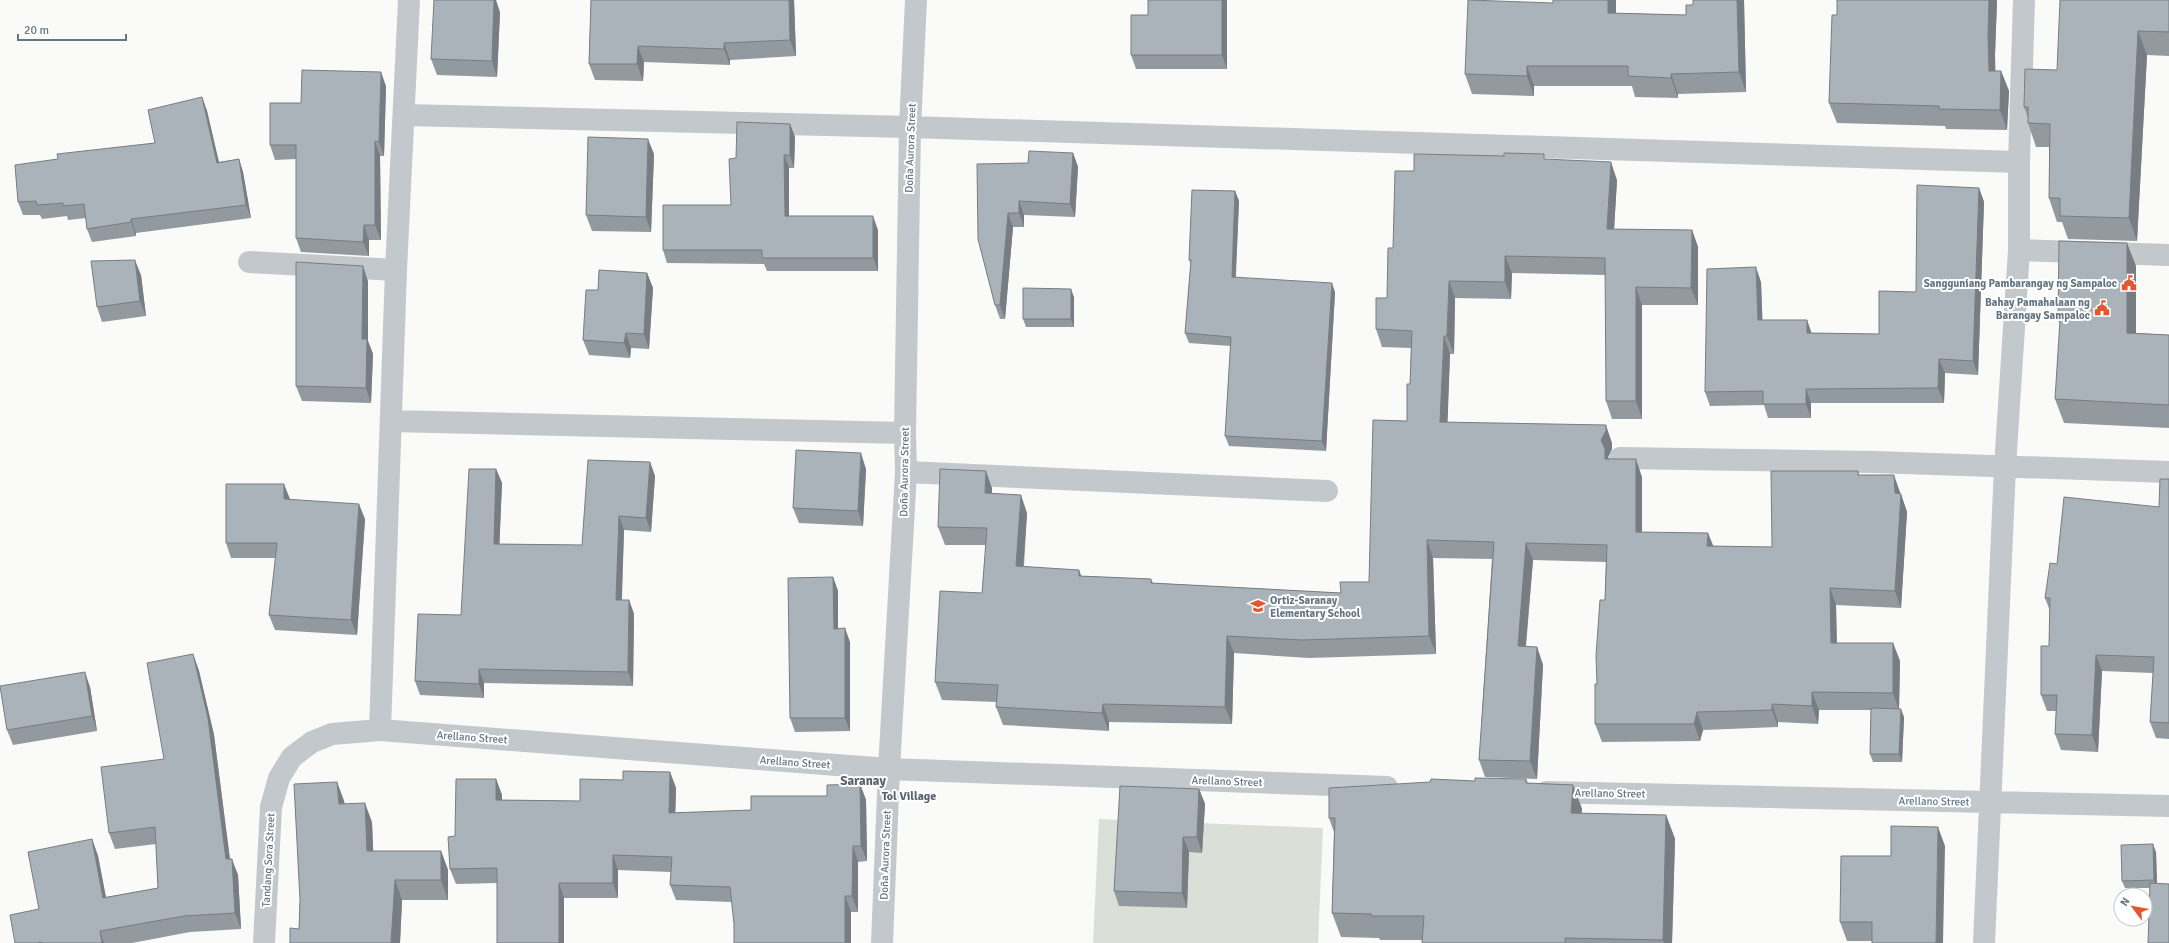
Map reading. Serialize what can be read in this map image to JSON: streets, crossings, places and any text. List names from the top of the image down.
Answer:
{
  "streets": {
    "street": ["Doña Aurora Street", "Arellano Street", "Tandang Sora Street"]
  },
  "crossings": [
    ["Doña Aurora Street", "Arellano Street"],
    ["Arellano Street", "Tandang Sora Street"]
  ],
  "districts": ["Saranay", "Tol Village"],
  "places": {
    "public building": ["Sangguniang Pambarangay ng Sampaloc", "Bahay Pamahalaan ng Barangay Sampaloc"],
    "school or university": ["Ortiz-Saranay Elementary School"]
  },
  "scale_bar": "20 m",
  "north": "top left"
}
